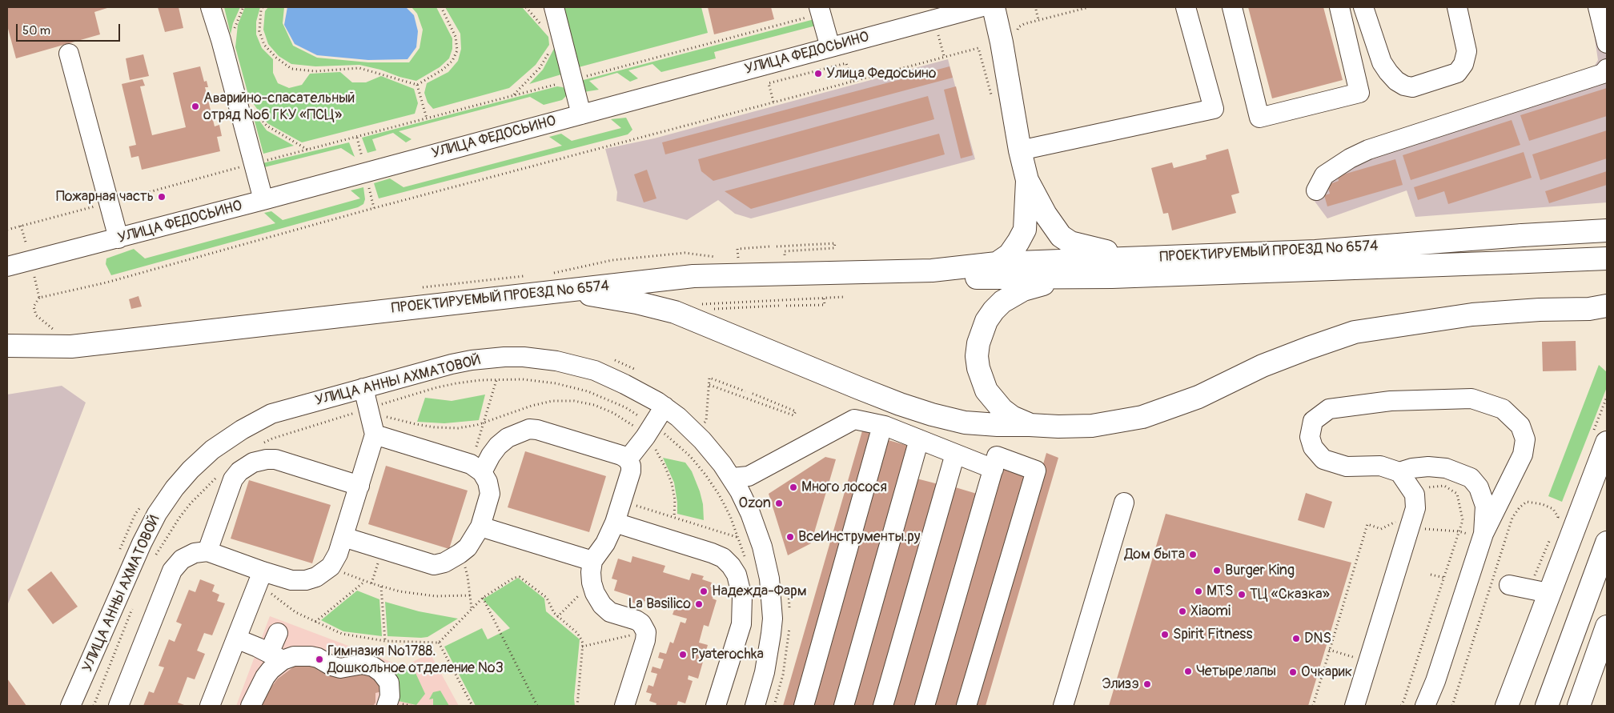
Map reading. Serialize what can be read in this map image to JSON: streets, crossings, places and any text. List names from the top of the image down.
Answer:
{
  "streets": {
    "main road": ["ПРОЕКТИРУЕМЫЙ ПРОЕЗД № 6574"],
    "street": ["УЛИЦА ФЕДОСЬИНО", "УЛИЦА АННЫ АХМАТОВОЙ"]
  },
  "places": [
    "Улица Федосьино",
    "Аварийно-спасательный отряд №6 ГКУ «ПСЦ»",
    "Пожарная часть",
    "Много лосося",
    "Ozon",
    "ВсеИнструменты.ру",
    "Дом быта",
    "Burger King",
    "Надежда-Фарм",
    "MTS",
    "ТЦ «Сказка»",
    "La Basilico",
    "Xiaomi",
    "Spirit Fitness",
    "DNS",
    "Pyaterochka",
    "Гимназия №1788. Дошкольное отделение №3",
    "Четыре лапы",
    "Очкарик",
    "Элизэ"
  ],
  "scale_bar": "50 m"
}
